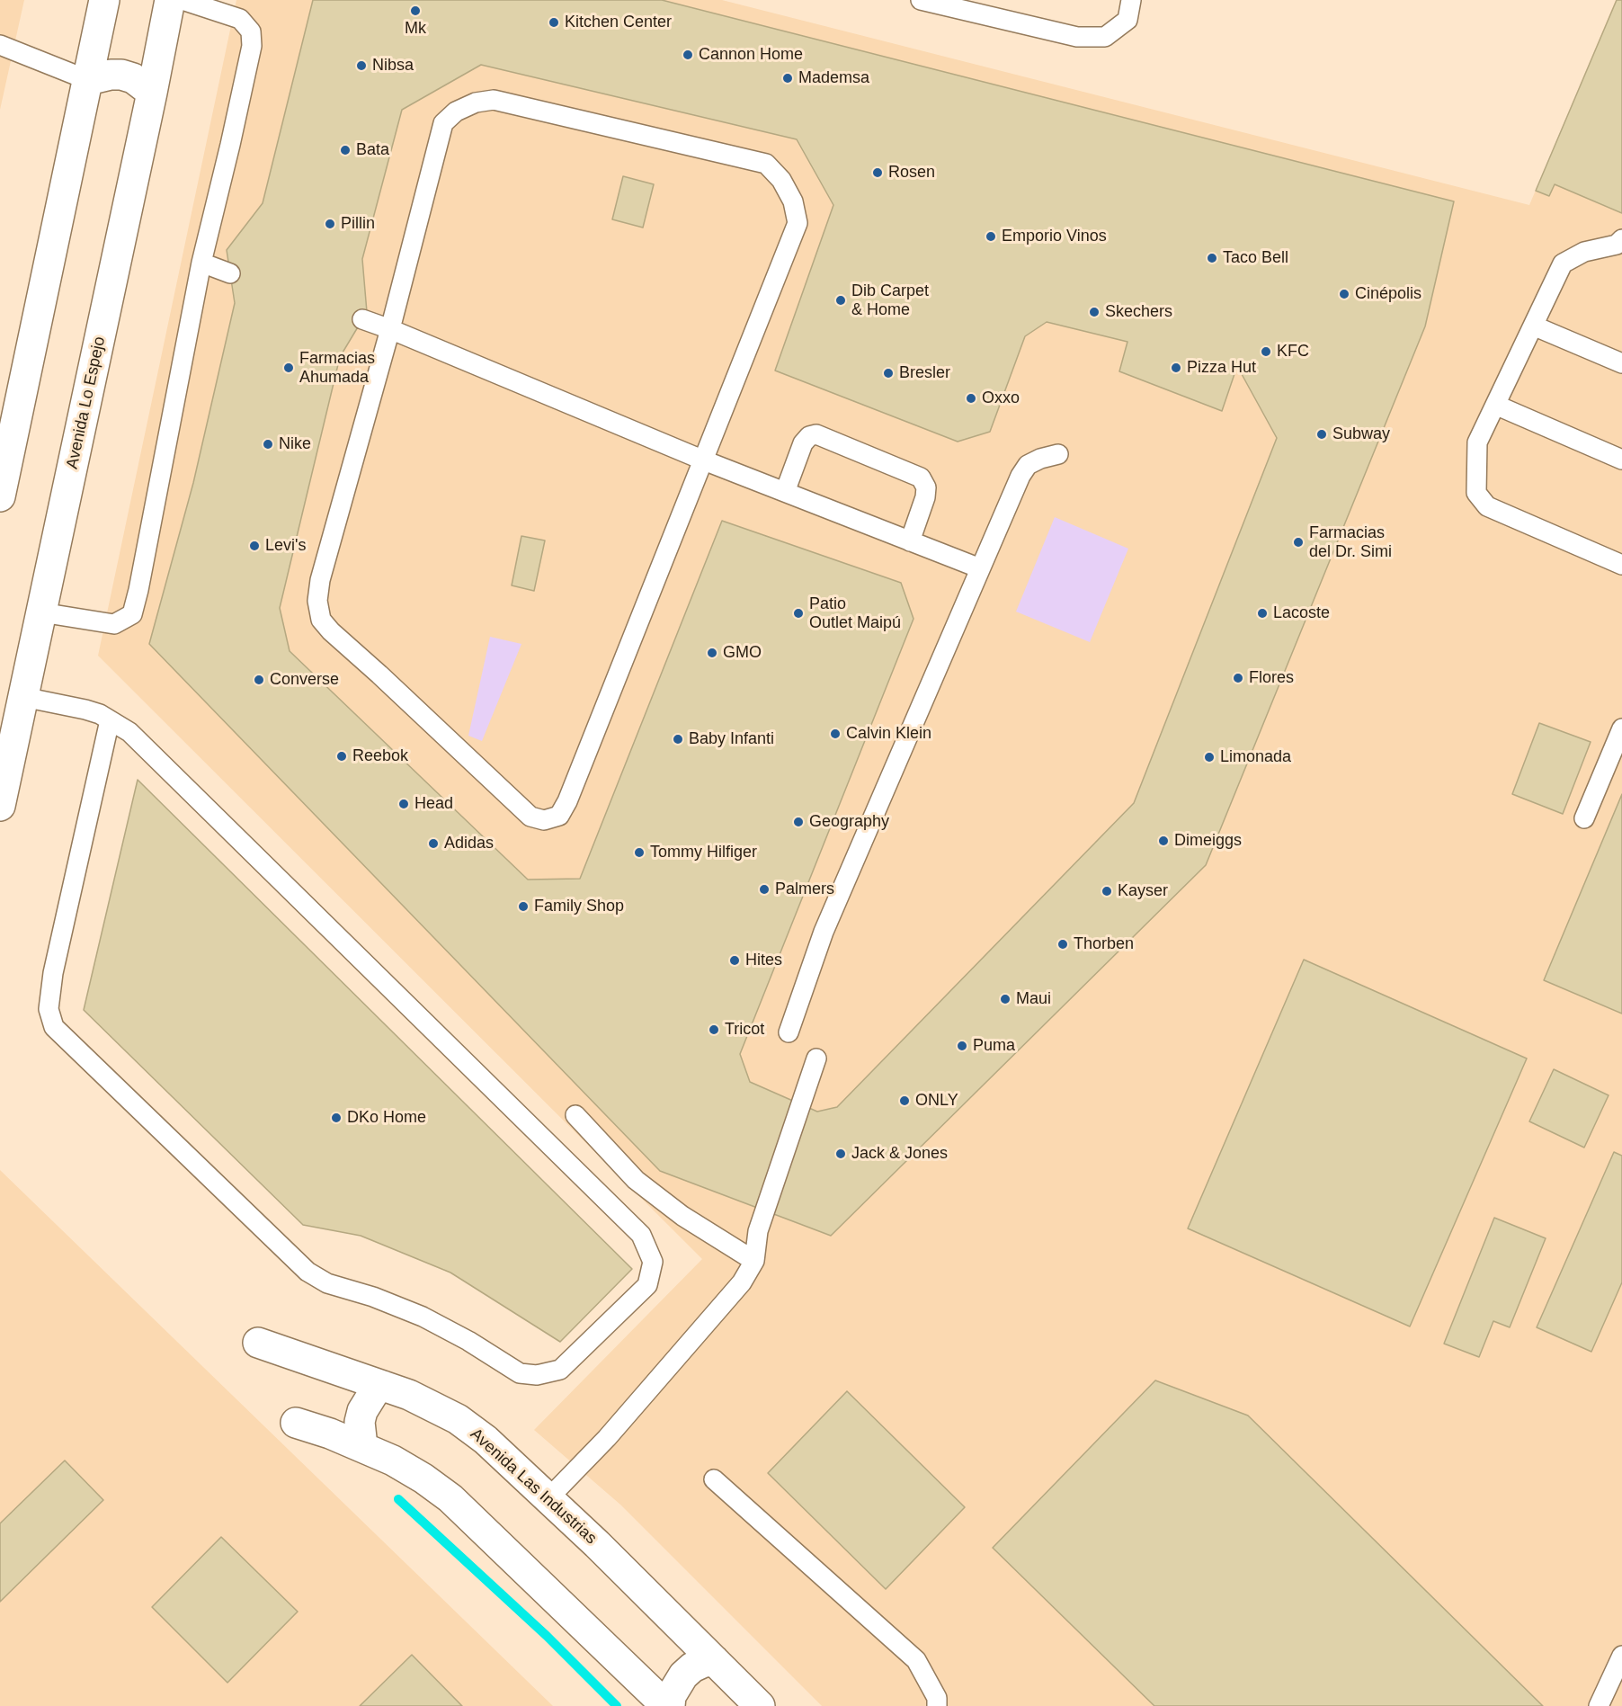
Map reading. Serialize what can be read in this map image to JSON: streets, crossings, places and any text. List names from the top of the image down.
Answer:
{
  "streets": {
    "main road": ["Avenida Lo Espejo", "Avenida Las Industrias"]
  },
  "places": [
    "Mk",
    "Kitchen Center",
    "Cannon Home",
    "Nibsa",
    "Mademsa",
    "Bata",
    "Rosen",
    "Pillin",
    "Emporio Vinos",
    "Taco Bell",
    "Cinépolis",
    "Dib Carpet & Home",
    "Skechers",
    "KFC",
    "Farmacias Ahumada",
    "Pizza Hut",
    "Bresler",
    "Oxxo",
    "Subway",
    "Nike",
    "Farmacias del Dr. Simi",
    "Levi's",
    "Patio Outlet Maipú",
    "Lacoste",
    "GMO",
    "Flores",
    "Converse",
    "Calvin Klein",
    "Baby Infanti",
    "Reebok",
    "Limonada",
    "Head",
    "Geography",
    "Dimeiggs",
    "Adidas",
    "Tommy Hilfiger",
    "Palmers",
    "Kayser",
    "Family Shop",
    "Thorben",
    "Hites",
    "Maui",
    "Tricot",
    "Puma",
    "ONLY",
    "DKo Home",
    "Jack & Jones"
  ]
}
